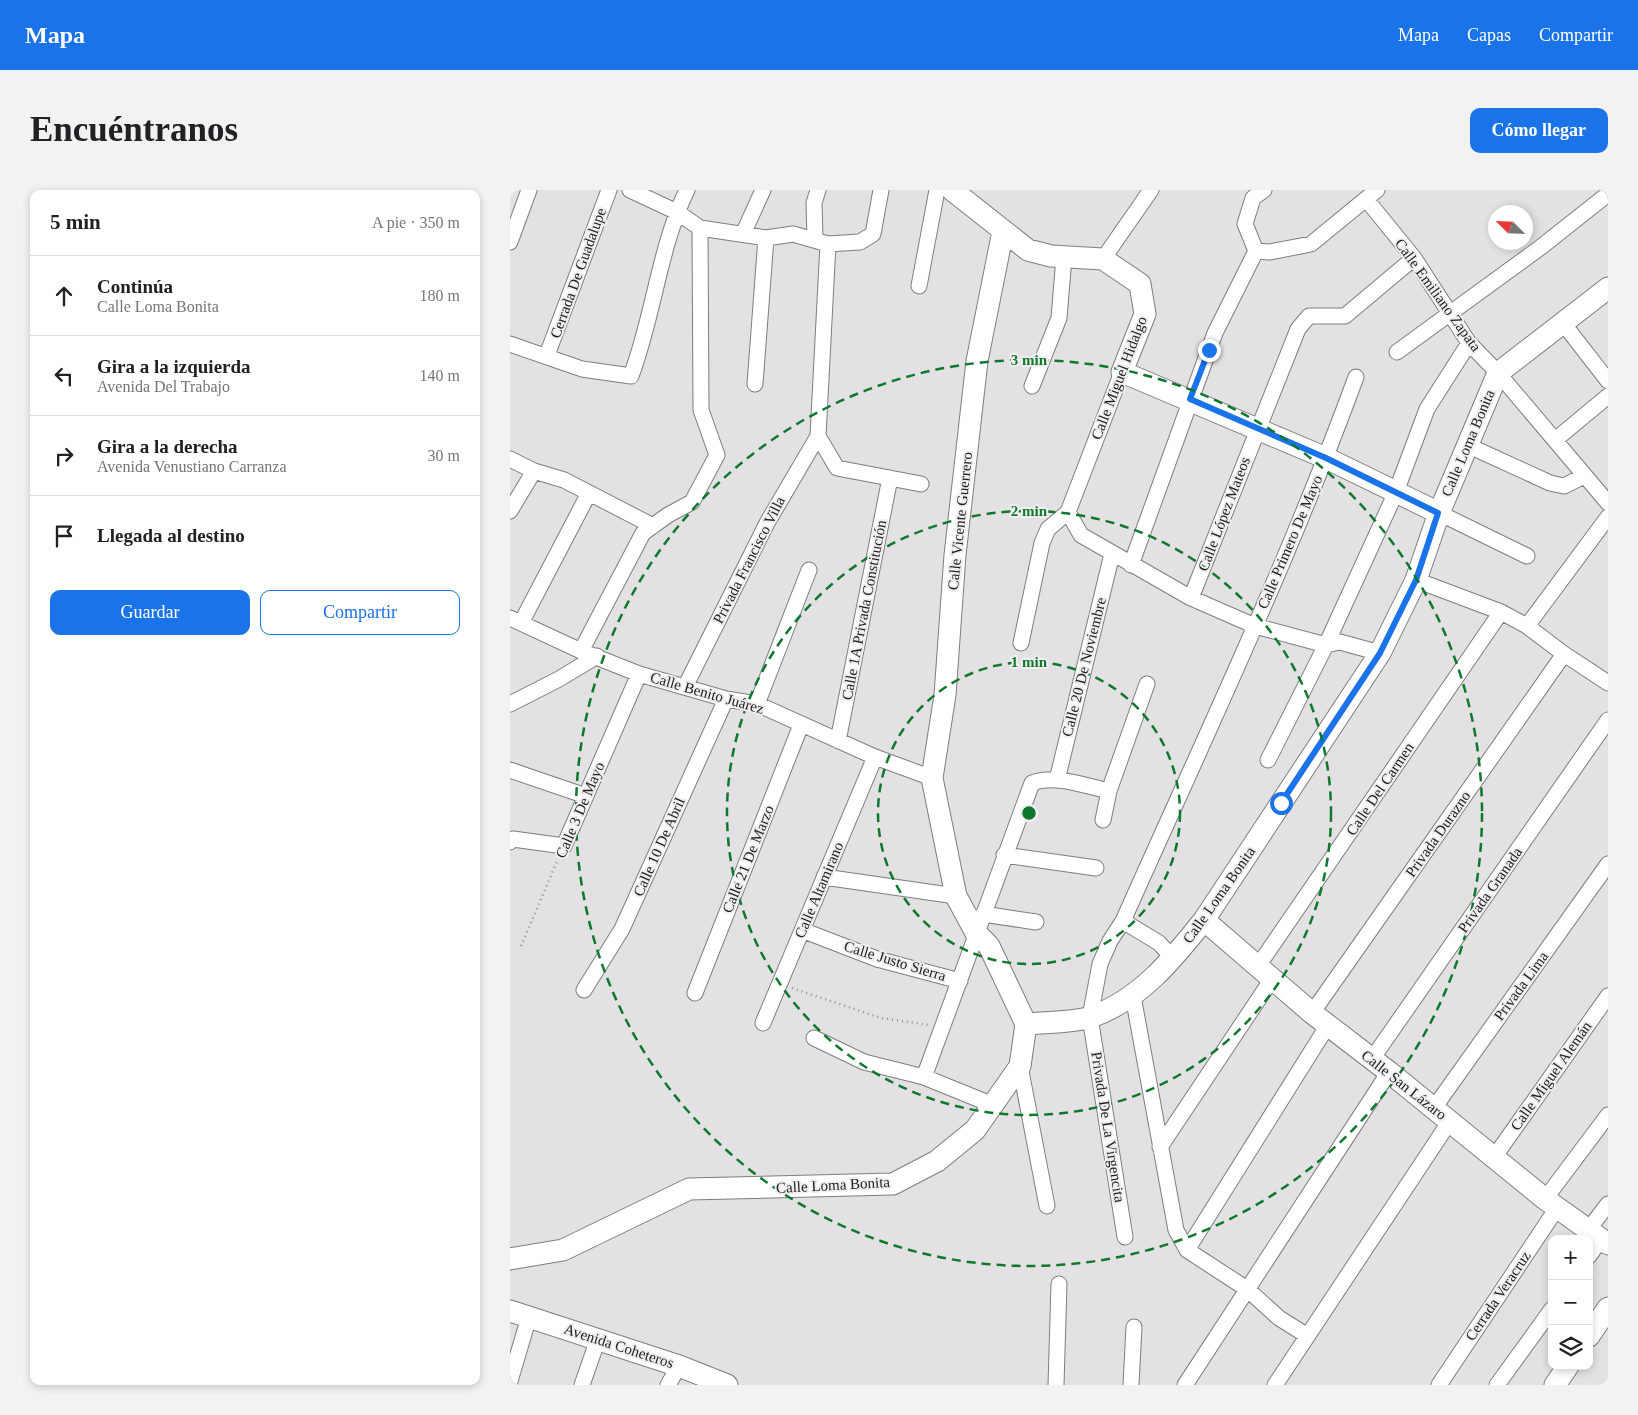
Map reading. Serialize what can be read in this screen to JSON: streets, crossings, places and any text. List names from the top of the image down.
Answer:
{
  "streets": {
    "street": [
      "Cerrada De Guadalupe",
      "Calle Emiliano Zapata",
      "Calle Miguel Hidalgo",
      "Calle Loma Bonita",
      "Calle López Mateos",
      "Calle Vicente Guerrero",
      "Calle Primero De Mayo",
      "Privada Francisco Villa",
      "Calle 1A Privada Constitución",
      "Calle 20 De Noviembre",
      "Calle Benito Juárez",
      "Calle Del Carmen",
      "Calle 3 De Mayo",
      "Privada Durazno",
      "Calle 10 De Abril",
      "Calle 21 De Marzo",
      "Calle Altamirano",
      "Privada Granada",
      "Calle Justo Sierra",
      "Privada Lima",
      "Calle Miguel Alemán",
      "Calle San Lázaro",
      "Privada De La Virgencita",
      "Cerrada Veracruz",
      "Avenida Coheteros"
    ]
  },
  "crossings": [
    ["Calle Emiliano Zapata", "Calle Loma Bonita"],
    ["Calle Emiliano Zapata", "Calle López Mateos"],
    ["Calle Loma Bonita", "Calle Vicente Guerrero"],
    ["Calle Loma Bonita", "Calle San Lázaro"],
    ["Calle Loma Bonita", "Privada De La Virgencita"],
    ["Calle Vicente Guerrero", "Calle Benito Juárez"],
    ["Calle Primero De Mayo", "Privada De La Virgencita"],
    ["Privada Francisco Villa", "Calle Benito Juárez"],
    ["Calle 1A Privada Constitución", "Calle Benito Juárez"],
    ["Calle Benito Juárez", "Calle 3 De Mayo"],
    ["Calle Benito Juárez", "Calle 10 De Abril"],
    ["Calle Benito Juárez", "Calle 21 De Marzo"],
    ["Calle Benito Juárez", "Calle Altamirano"],
    ["Calle Del Carmen", "Calle San Lázaro"],
    ["Privada Durazno", "Calle San Lázaro"],
    ["Calle Altamirano", "Calle Justo Sierra"],
    ["Privada Granada", "Calle San Lázaro"],
    ["Privada Lima", "Calle San Lázaro"],
    ["Calle Miguel Alemán", "Calle San Lázaro"],
    ["Calle San Lázaro", "Cerrada Veracruz"]
  ],
  "north": "top left",
  "page": {
    "header": "Mapa",
    "nav": ["Mapa", "Capas", "Compartir"],
    "buttons": [
      "Cómo llegar",
      ["Guardar", "Compartir"]
    ],
    "title": "Encuéntranos",
    "heading": ["5 min", "A pie · 350 m"],
    "list": [
      ["Continúa", "Calle Loma Bonita", "180 m"],
      ["Gira a la izquierda", "Avenida Del Trabajo", "140 m"],
      ["Gira a la derecha", "Avenida Venustiano Carranza", "30 m"],
      "Llegada al destino"
    ],
    "map_buttons": ["+", "−"]
  },
  "rings": ["3 min", "2 min", "1 min"]
}
